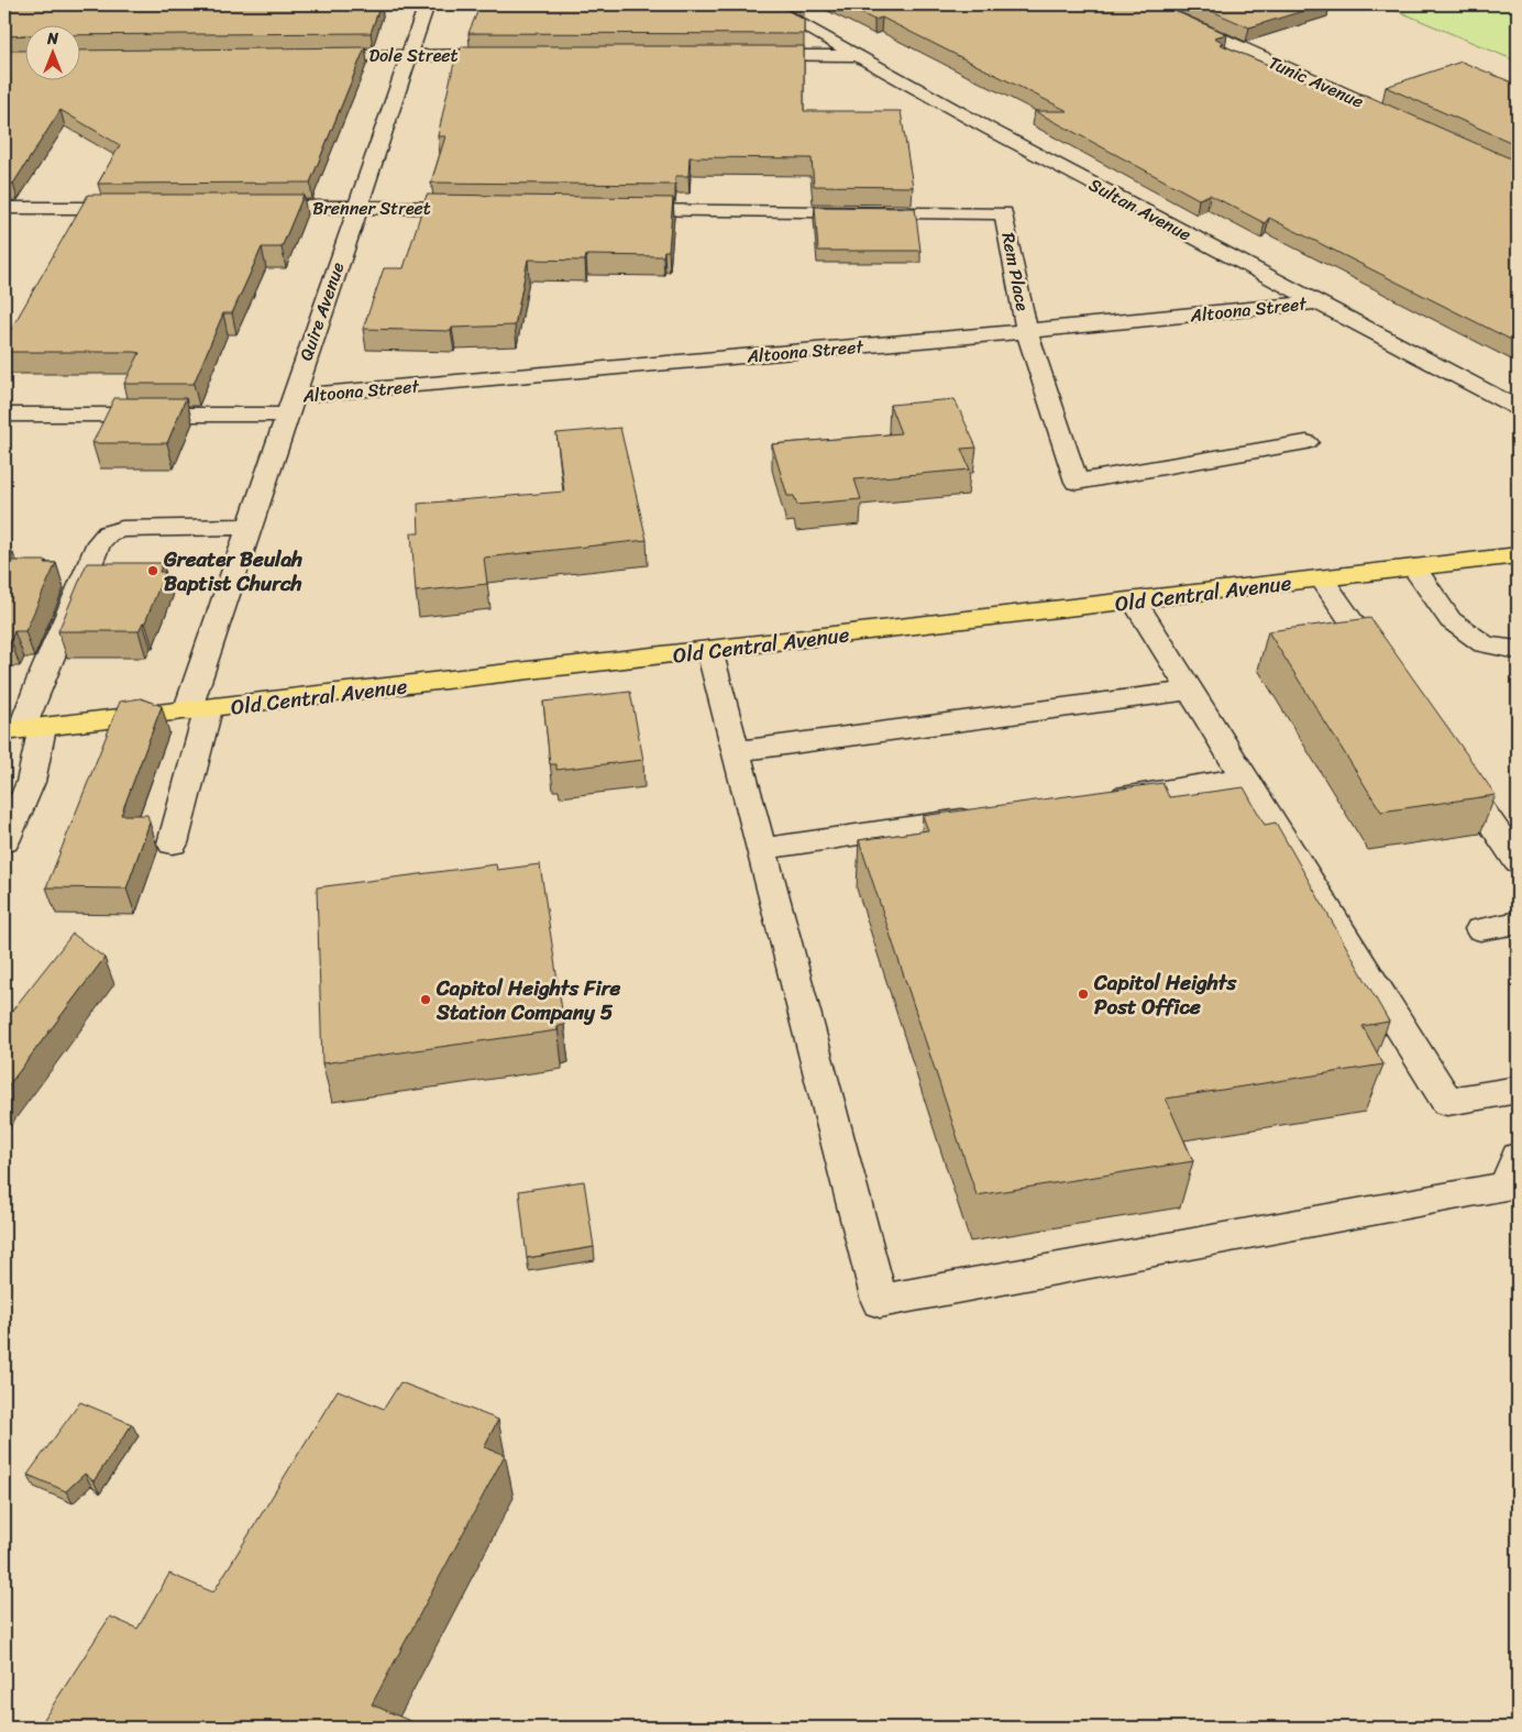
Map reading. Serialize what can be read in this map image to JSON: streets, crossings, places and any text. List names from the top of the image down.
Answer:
{
  "streets": {
    "main road": ["Old Central Avenue"],
    "street": [
      "Dole Street",
      "Tunic Avenue",
      "Brenner Street",
      "Sultan Avenue",
      "Rem Place",
      "Altoona Street",
      "Quire Avenue"
    ]
  },
  "crossings": [
    ["Dole Street", "Quire Avenue"],
    ["Brenner Street", "Quire Avenue"],
    ["Sultan Avenue", "Altoona Street"],
    ["Rem Place", "Altoona Street"],
    ["Altoona Street", "Quire Avenue"],
    ["Quire Avenue", "Old Central Avenue"]
  ],
  "places": ["Greater Beulah Baptist Church", "Capitol Heights Post Office", "Capitol Heights Fire Station Company 5"],
  "north": "top"
}
